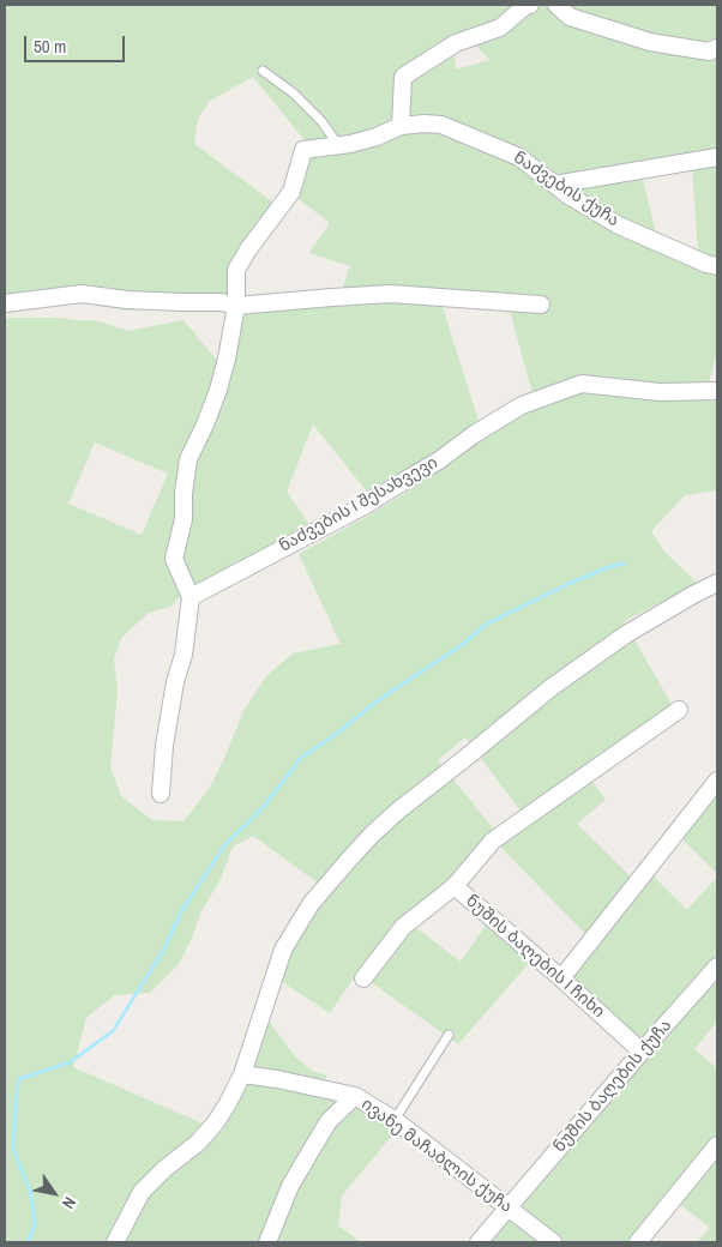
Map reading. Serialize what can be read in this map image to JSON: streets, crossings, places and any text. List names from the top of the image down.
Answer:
{
  "streets": {
    "street": [
      "ნაძვების ქუჩა",
      "ნაძვების I შესახვევი",
      "ნუშის ბაღების I ჩიხი",
      "ნუშის ბაღების ქუჩა",
      "ივანე მაჩაბლის ქუჩა"
    ]
  },
  "crossings": [
    ["ნაძვების ქუჩა", "ნაძვების I შესახვევი"],
    ["ნუშის ბაღების I ჩიხი", "ნუშის ბაღების ქუჩა"],
    ["ნუშის ბაღების ქუჩა", "ივანე მაჩაბლის ქუჩა"]
  ],
  "scale_bar": "50 m",
  "north": "bottom right"
}
